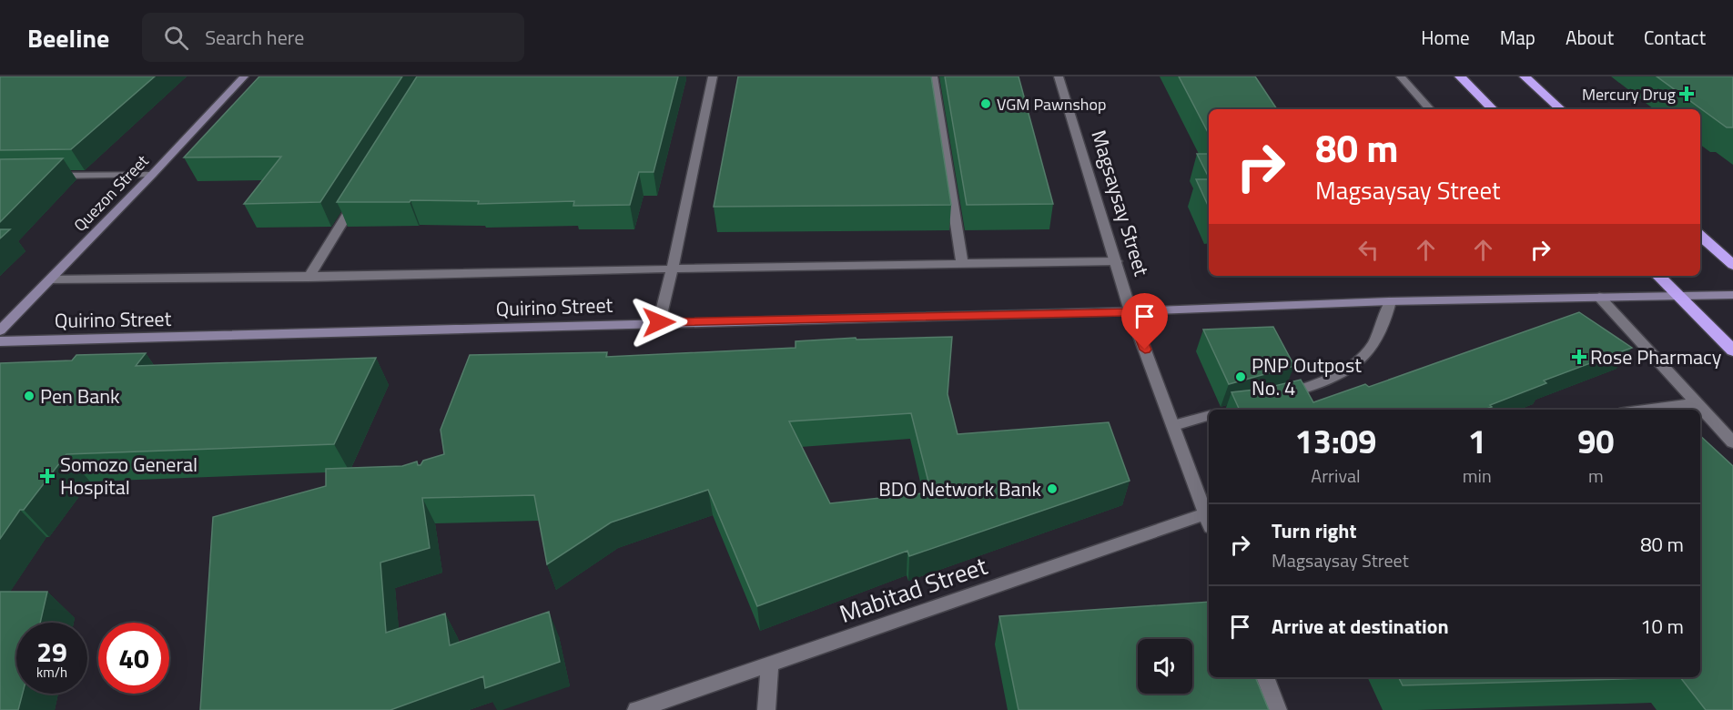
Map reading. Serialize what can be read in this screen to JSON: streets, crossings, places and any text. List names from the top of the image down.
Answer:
{
  "streets": {
    "street": [
      "Quezon Street",
      "Magsaysay Street",
      "Quirino Street",
      "Mabitad Street"
    ]
  },
  "crossings": [
    ["Magsaysay Street", "Quirino Street"],
    ["Magsaysay Street", "Mabitad Street"]
  ],
  "places": {
    "health": ["Mercury Drug", "Rose Pharmacy", "Somozo General Hospital"],
    "other": [
      "VGM Pawnshop",
      "PNP Outpost No. 4",
      "Pen Bank",
      "BDO Network Bank"
    ]
  },
  "page": {
    "header": "Beeline",
    "search": "Search here",
    "nav": [
      "Home",
      "Map",
      "About",
      "Contact"
    ],
    "turn": ["80 m", "Magsaysay Street"],
    "eta": [
      "13:09",
      "Arrival",
      "1",
      "min",
      "90",
      "m"
    ],
    "list": [
      {
        "name": "Turn right",
        "note": "Magsaysay Street",
        "value": "80 m"
      },
      {
        "name": "Arrive at destination",
        "value": "10 m"
      }
    ],
    "speed": "29 km/h",
    "limit": "40"
  }
}
